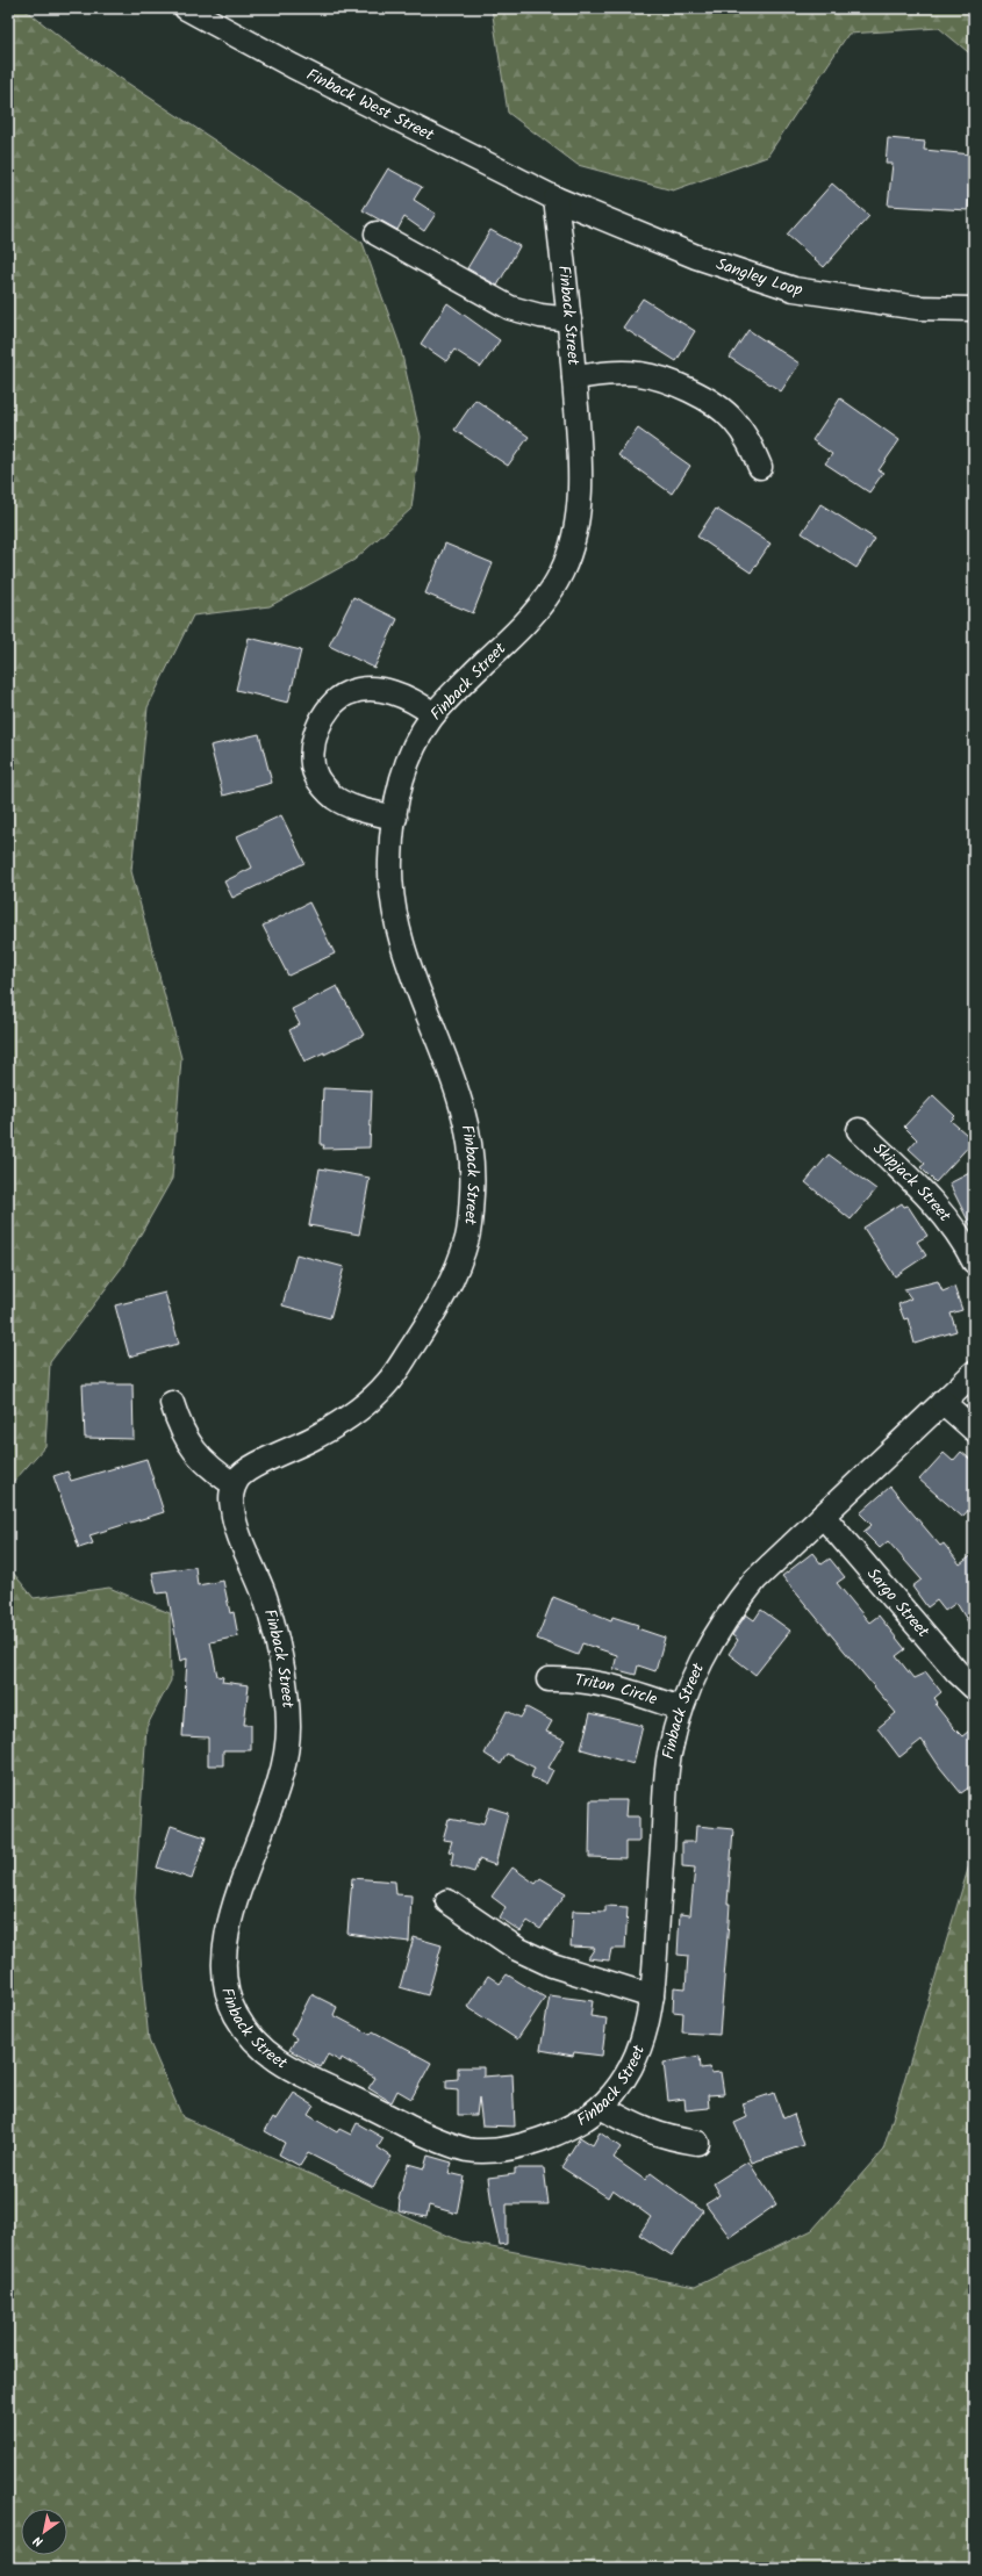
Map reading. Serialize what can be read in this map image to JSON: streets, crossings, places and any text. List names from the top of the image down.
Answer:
{
  "streets": {
    "street": [
      "Finback West Street",
      "Sangley Loop",
      "Finback Street",
      "Skipjack Street",
      "Sargo Street",
      "Triton Circle"
    ]
  },
  "crossings": [
    ["Finback West Street", "Sangley Loop"],
    ["Finback West Street", "Finback Street"],
    ["Sangley Loop", "Finback Street"],
    ["Finback Street", "Sargo Street"],
    ["Finback Street", "Triton Circle"]
  ],
  "north": "bottom left"
}
